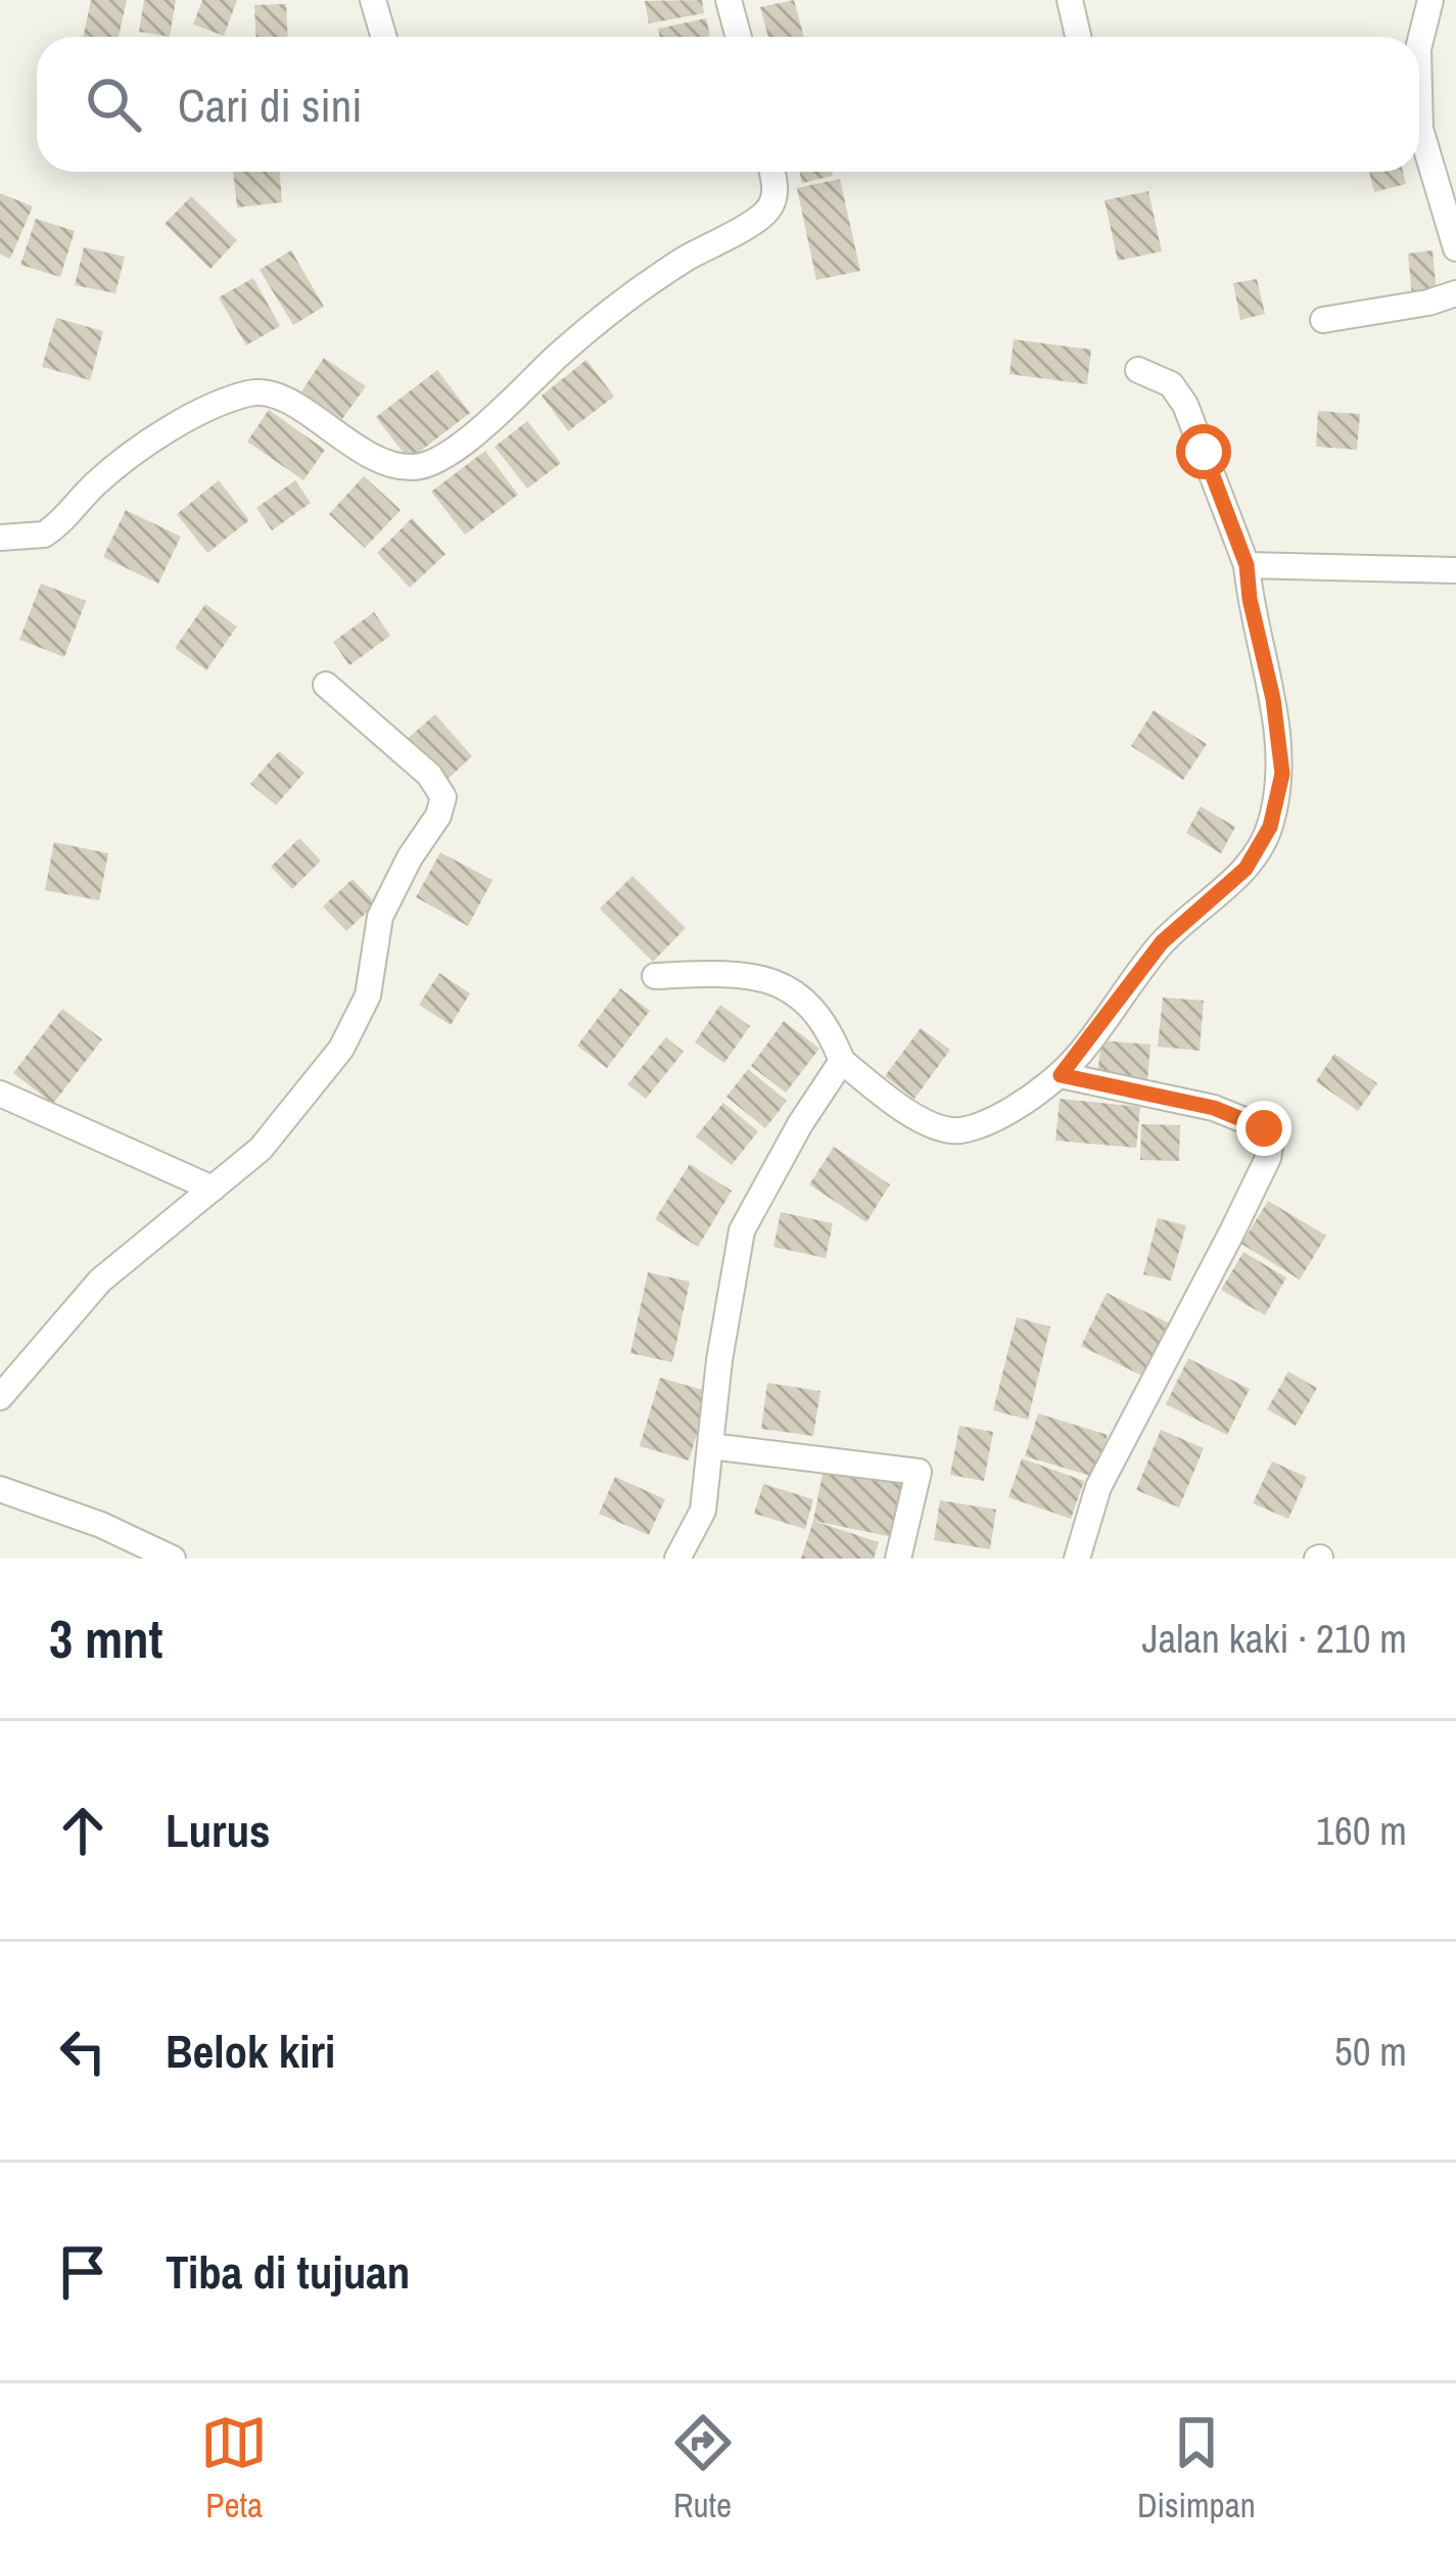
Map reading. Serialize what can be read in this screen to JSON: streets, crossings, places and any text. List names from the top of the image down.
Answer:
{
  "page": {
    "search": "Cari di sini",
    "heading": ["3 mnt", "Jalan kaki · 210 m"],
    "list": [
      ["Lurus", "160 m"],
      ["Belok kiri", "50 m"],
      "Tiba di tujuan"
    ],
    "nav": ["Peta", "Rute", "Disimpan"]
  }
}
